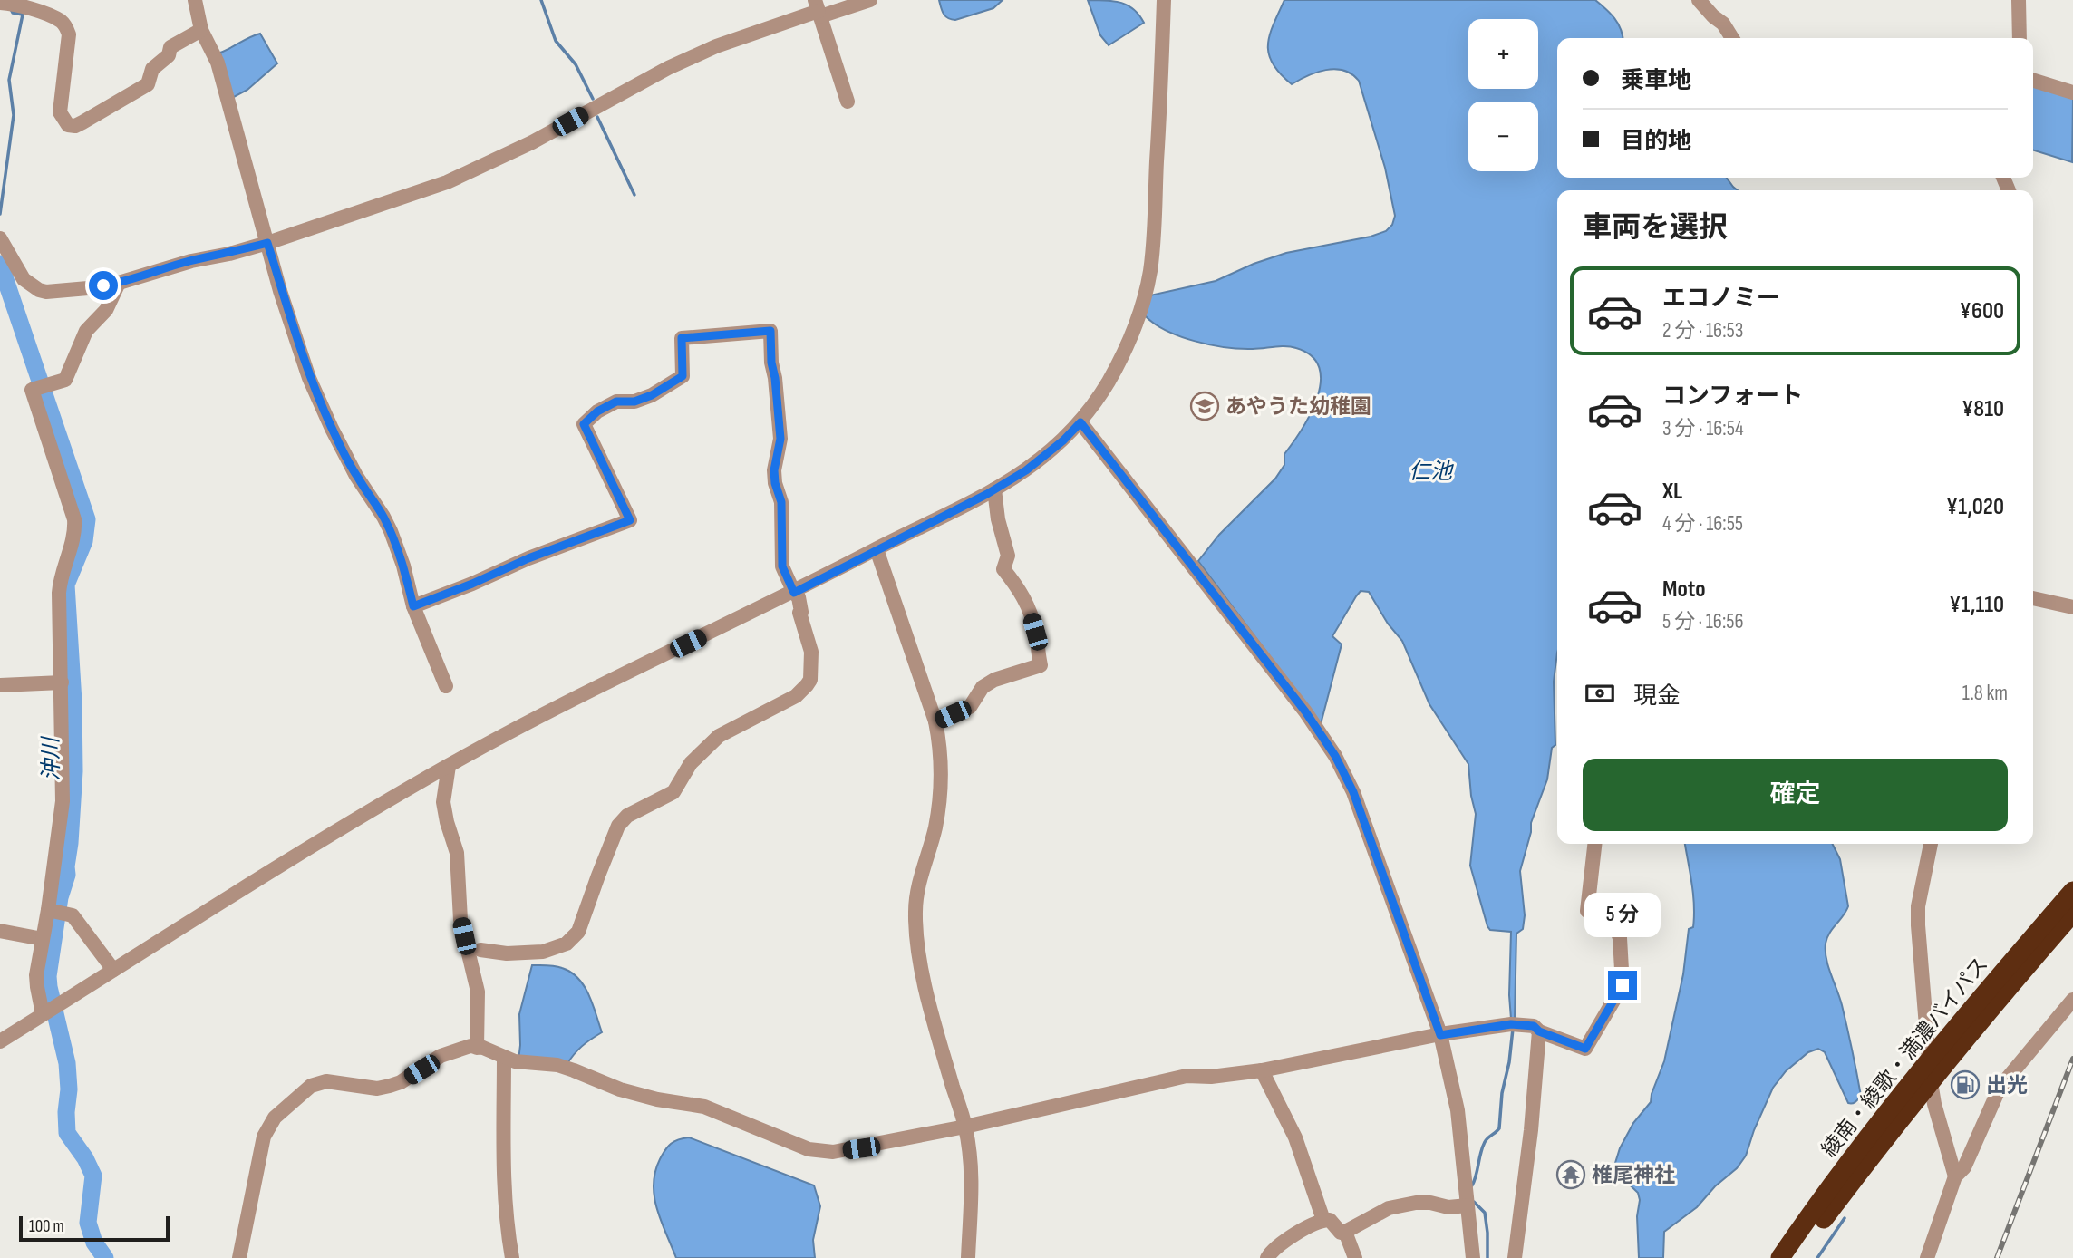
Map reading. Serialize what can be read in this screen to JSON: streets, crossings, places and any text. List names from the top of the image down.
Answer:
{
  "streets": {
    "highway": ["綾南・綾歌・満濃バイパス"]
  },
  "water": ["仁池", "沖川"],
  "places": {
    "school or university": ["あやうた幼稚園"],
    "fuel station": ["出光"],
    "temple": ["椎尾神社"]
  },
  "scale_bar": "100 m",
  "page": {
    "map_buttons": ["+", "−"],
    "banner": ["乗車地", "目的地"],
    "heading": "車両を選択",
    "list": [
      {
        "name": "エコノミー",
        "note": "2 分 · 16:53",
        "value": "¥600"
      },
      {
        "name": "コンフォート",
        "note": "3 分 · 16:54",
        "value": "¥810"
      },
      {
        "name": "XL",
        "note": "4 分 · 16:55",
        "value": "¥1,020"
      },
      {
        "name": "Moto",
        "note": "5 分 · 16:56",
        "value": "¥1,110"
      }
    ],
    "pay": ["現金", "1.8 km"],
    "buttons": "確定",
    "bubble": "5 分",
    "scale": "100 m"
  }
}
